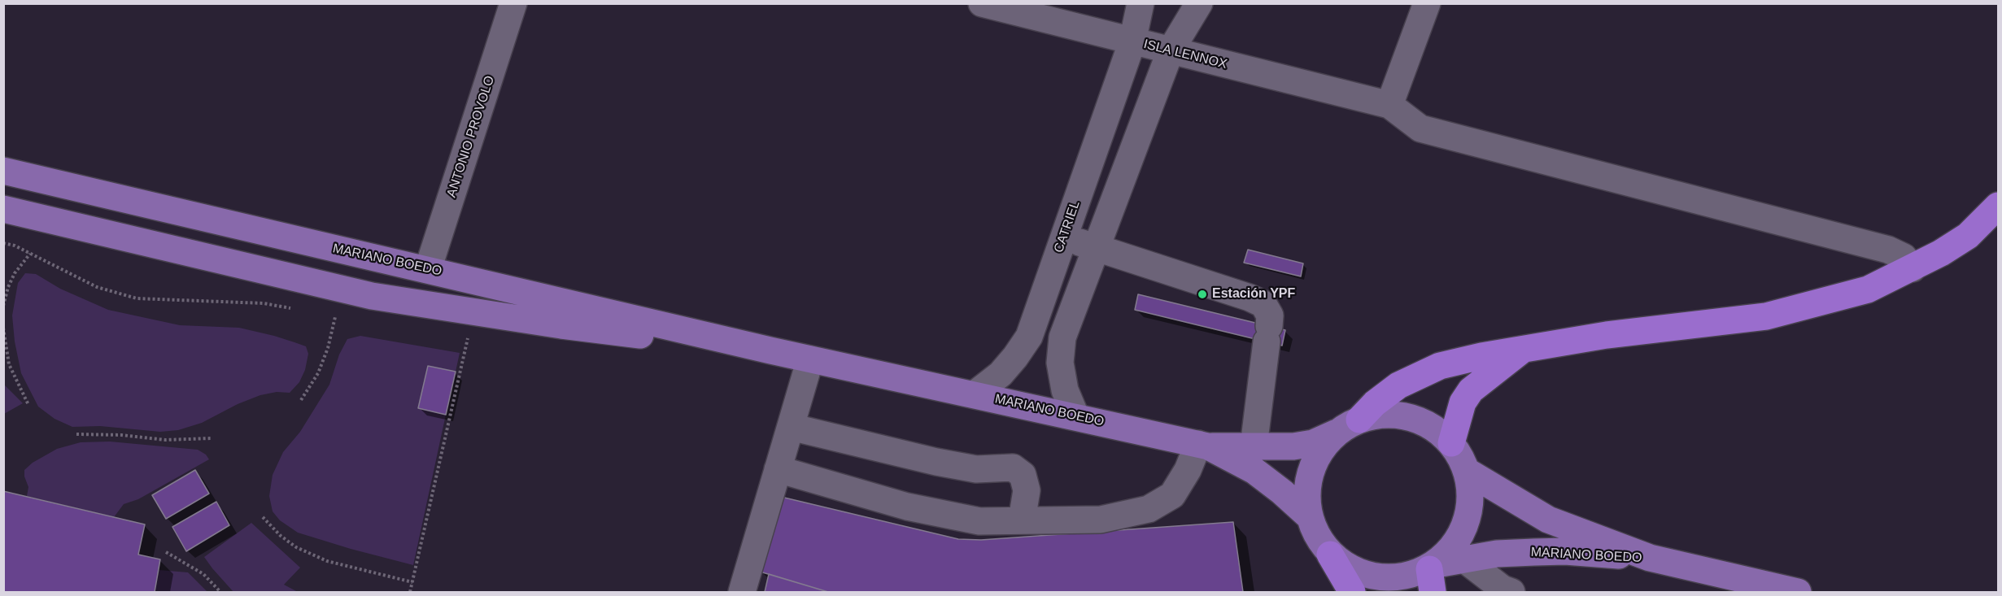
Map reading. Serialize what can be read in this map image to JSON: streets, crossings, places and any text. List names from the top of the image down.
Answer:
{
  "streets": {
    "main road": ["MARIANO BOEDO"],
    "street": ["ISLA LENNOX", "ANTONIO PROVOLO", "CATRIEL"]
  },
  "crossings": [
    ["ISLA LENNOX", "CATRIEL"],
    ["ANTONIO PROVOLO", "MARIANO BOEDO"],
    ["CATRIEL", "MARIANO BOEDO"]
  ],
  "places": ["Estación YPF"]
}
